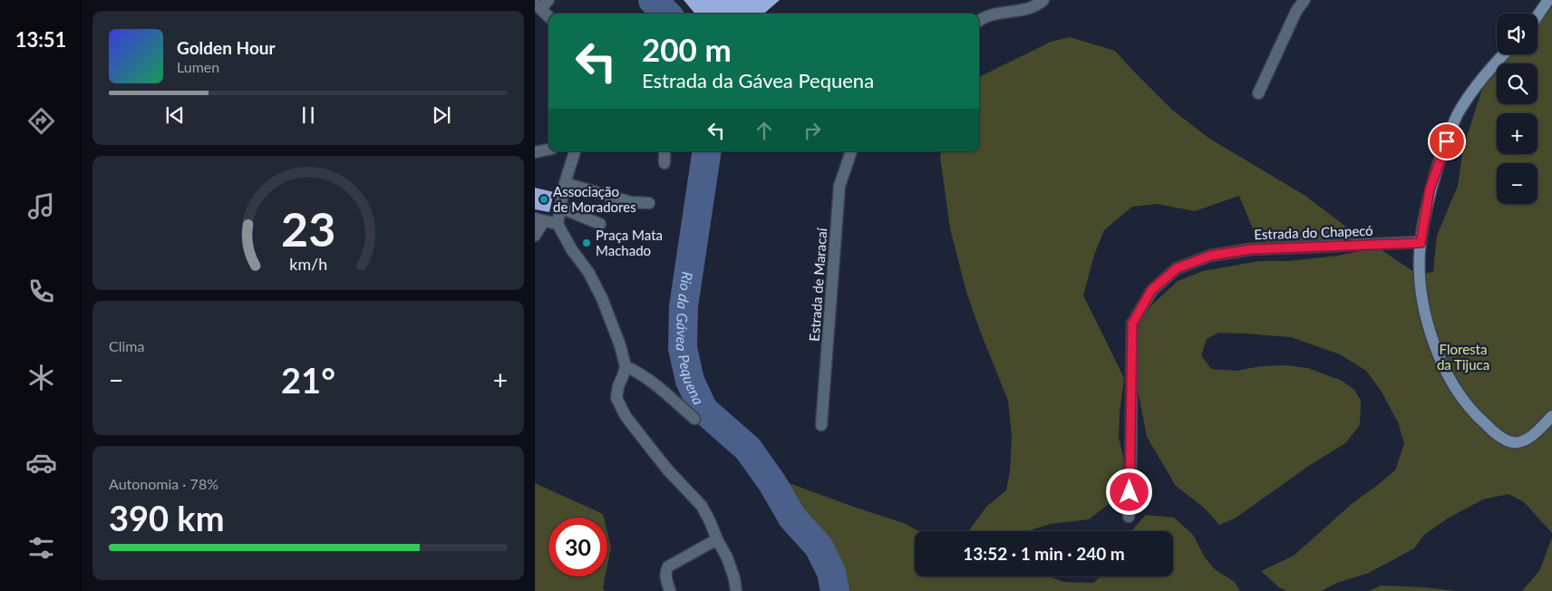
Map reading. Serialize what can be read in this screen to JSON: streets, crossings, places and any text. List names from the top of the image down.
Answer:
{
  "streets": {
    "street": ["Estrada do Chapecó", "Estrada de Maracaí"]
  },
  "water": ["Rio da Gávea Pequena"],
  "parks": ["Floresta da Tijuca"],
  "places": ["Associação de Moradores", "Praça Mata Machado"],
  "page": {
    "tabs": "13:51",
    "map_buttons": ["+", "−"],
    "turn": ["200 m", "Estrada da Gávea Pequena"],
    "song": ["Golden Hour", "Lumen"],
    "tile": [
      "Clima",
      ["Autonomia · 78%", "390 km"]
    ],
    "heat": ["−", "21°", "+"],
    "limit": "30",
    "trip": "13:52 · 1 min · 240 m",
    "gauge": ["23", "km/h"]
  }
}
